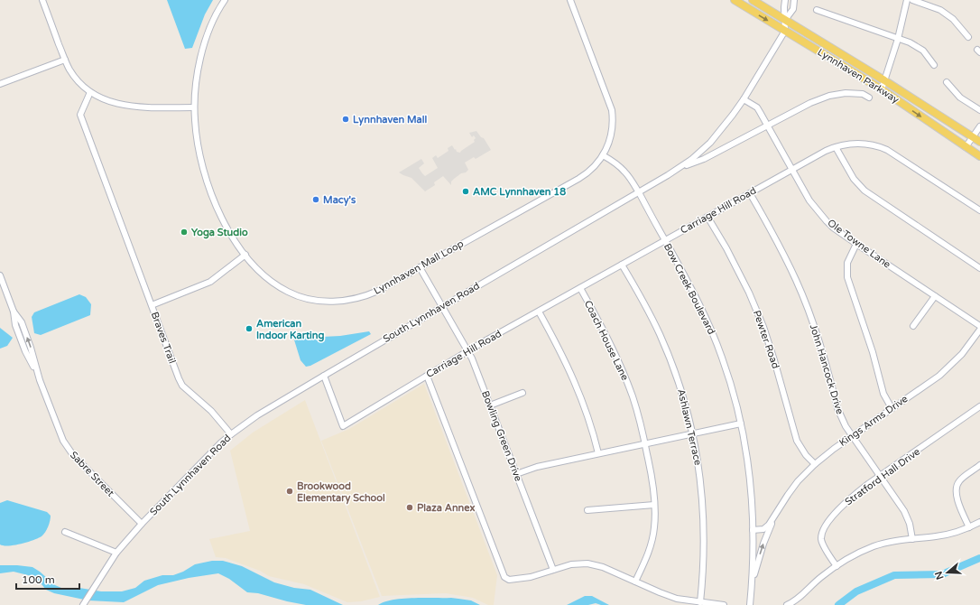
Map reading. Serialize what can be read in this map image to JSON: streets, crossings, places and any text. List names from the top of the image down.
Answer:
{
  "streets": {
    "main road": ["Lynnhaven Parkway"],
    "street": [
      "Carriage Hill Road",
      "Ole Towne Lane",
      "Lynnhaven Mall Loop",
      "Bow Creek Boulevard",
      "South Lynnhaven Road",
      "Braves Trail",
      "Pewter Road",
      "Coach House Lane",
      "John Hancock Drive",
      "Kings Arms Drive",
      "Ashlawn Terrace",
      "Bowling Green Drive",
      "Sabre Street",
      "Stratford Hall Drive"
    ]
  },
  "crossings": [
    ["Lynnhaven Parkway", "South Lynnhaven Road"],
    ["Carriage Hill Road", "Ole Towne Lane"],
    ["Carriage Hill Road", "Bow Creek Boulevard"],
    ["Carriage Hill Road", "South Lynnhaven Road"],
    ["Carriage Hill Road", "Pewter Road"],
    ["Carriage Hill Road", "Coach House Lane"],
    ["Carriage Hill Road", "John Hancock Drive"],
    ["Carriage Hill Road", "Ashlawn Terrace"],
    ["Carriage Hill Road", "Bowling Green Drive"],
    ["Ole Towne Lane", "South Lynnhaven Road"],
    ["Lynnhaven Mall Loop", "Bow Creek Boulevard"],
    ["Lynnhaven Mall Loop", "Braves Trail"],
    ["Lynnhaven Mall Loop", "Bowling Green Drive"],
    ["Bow Creek Boulevard", "South Lynnhaven Road"],
    ["Bow Creek Boulevard", "Kings Arms Drive"],
    ["South Lynnhaven Road", "Braves Trail"],
    ["South Lynnhaven Road", "Bowling Green Drive"],
    ["South Lynnhaven Road", "Sabre Street"],
    ["Pewter Road", "Kings Arms Drive"],
    ["John Hancock Drive", "Kings Arms Drive"],
    ["John Hancock Drive", "Stratford Hall Drive"]
  ],
  "places": [
    "Lynnhaven Mall",
    "AMC Lynnhaven 18",
    "Macy's",
    "Yoga Studio",
    "American Indoor Karting",
    "Brookwood Elementary School",
    "Plaza Annex"
  ],
  "scale_bar": "100 m",
  "north": "left"
}
